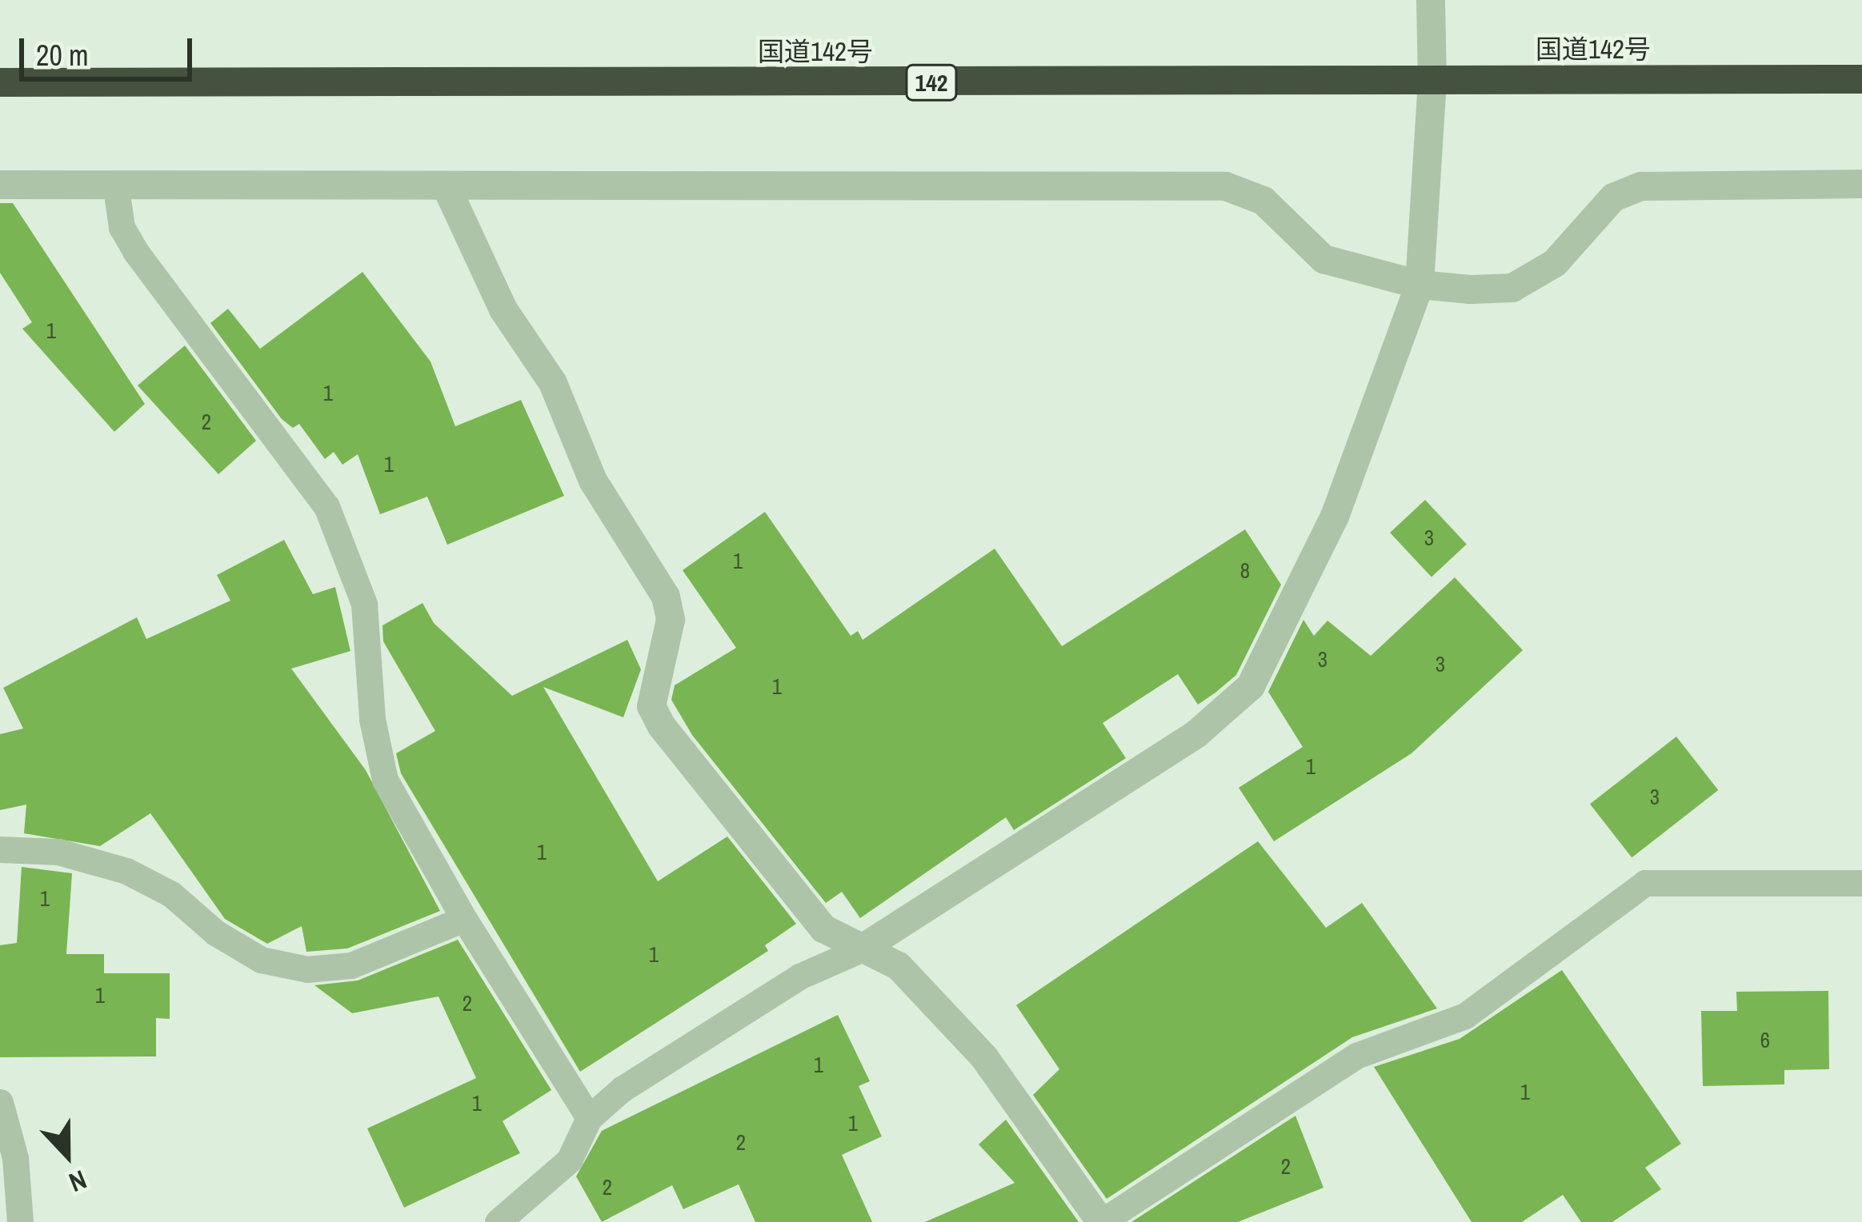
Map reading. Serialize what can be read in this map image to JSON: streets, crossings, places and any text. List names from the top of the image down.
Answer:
{
  "streets": {
    "highway": ["国道142号", "142"]
  },
  "house_numbers": [
    "1",
    "1",
    "2",
    "1",
    "3",
    "1",
    "8",
    "3",
    "3",
    "1",
    "1",
    "3",
    "1",
    "1",
    "1",
    "1",
    "2",
    "6",
    "1",
    "1",
    "1",
    "1",
    "2",
    "2",
    "2"
  ],
  "scale_bar": "20 m",
  "north": "bottom"
}
